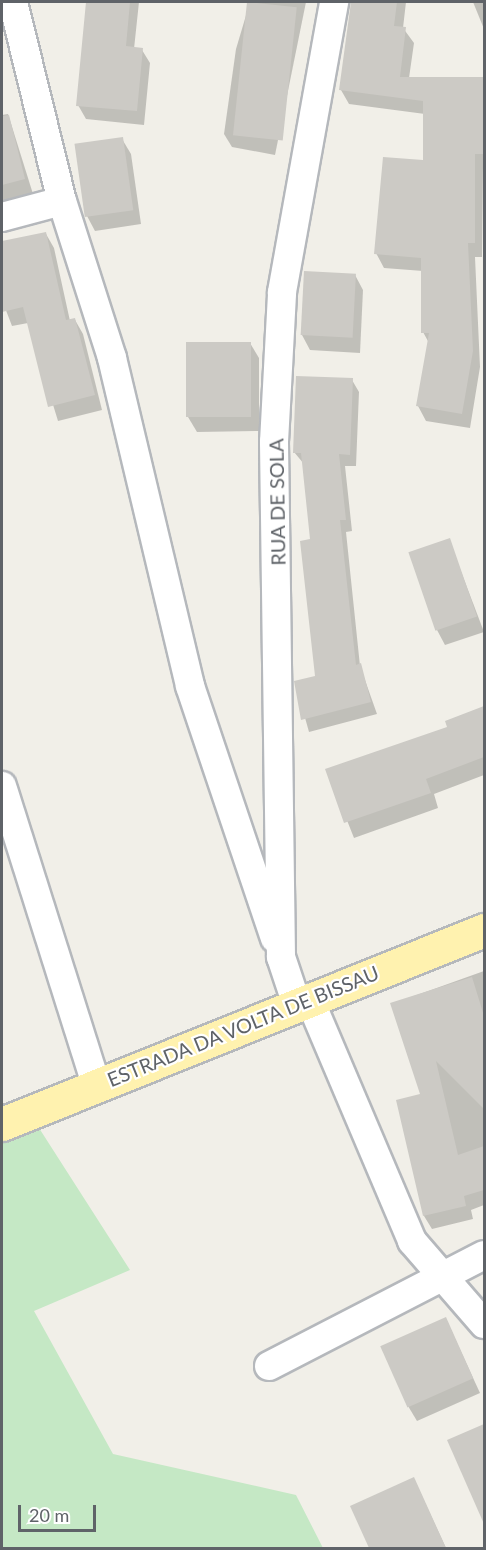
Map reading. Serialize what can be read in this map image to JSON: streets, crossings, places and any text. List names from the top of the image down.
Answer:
{
  "streets": {
    "main road": ["ESTRADA DA VOLTA DE BISSAU"],
    "street": ["RUA DE SOLA"]
  },
  "crossings": [
    ["RUA DE SOLA", "ESTRADA DA VOLTA DE BISSAU"]
  ],
  "scale_bar": "20 m"
}
